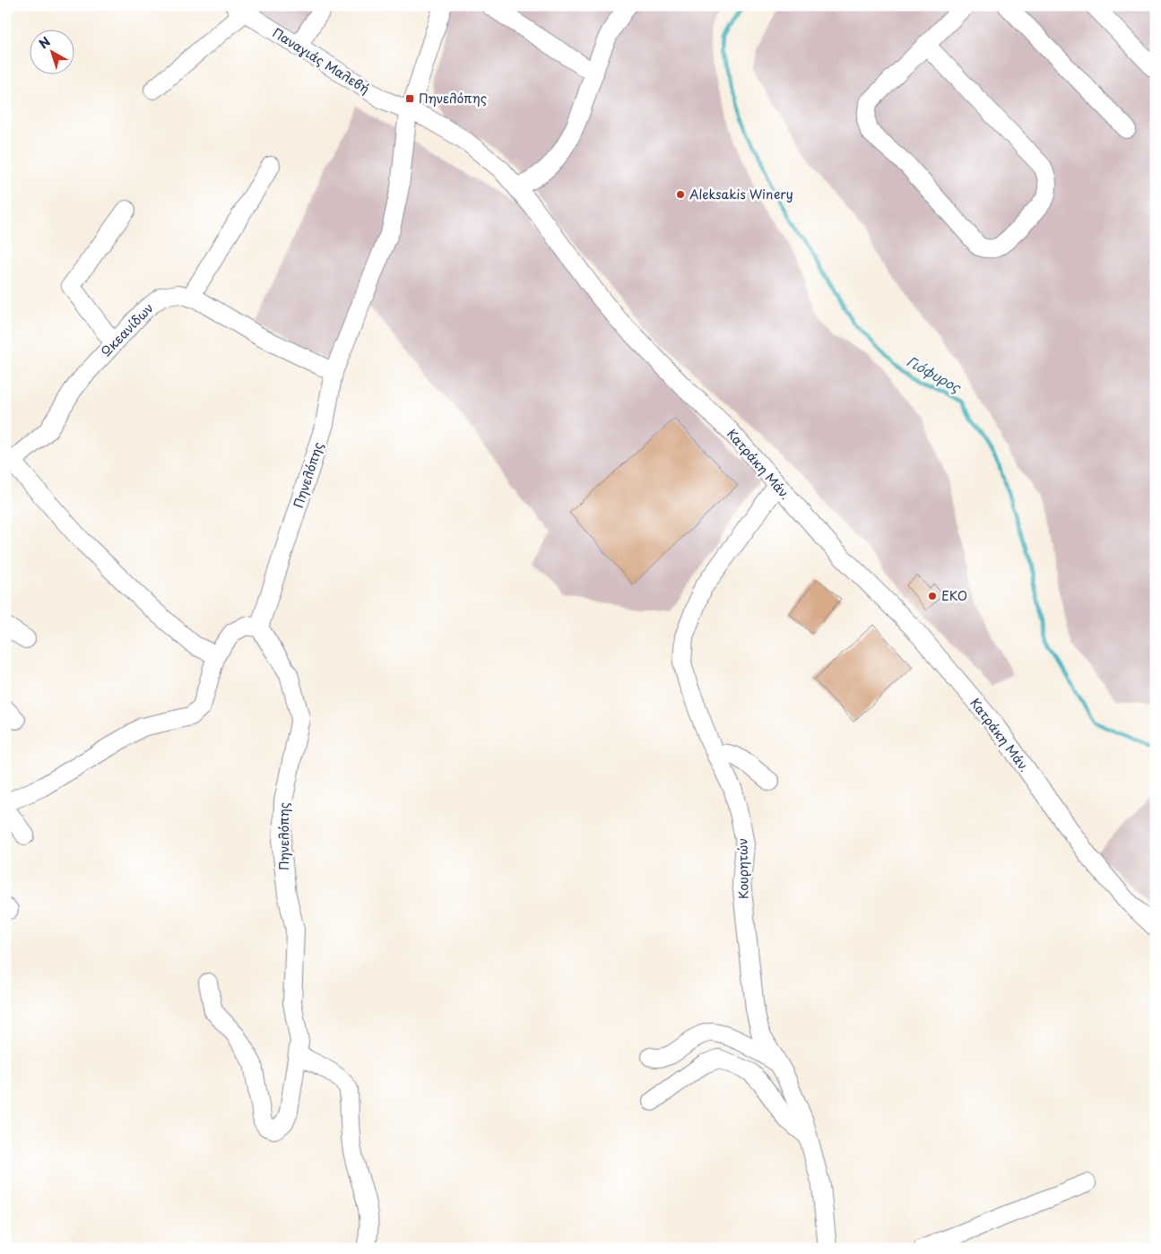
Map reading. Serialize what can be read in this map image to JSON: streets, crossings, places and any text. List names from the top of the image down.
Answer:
{
  "streets": {
    "street": [
      "Παναγιάς Μαλεβή",
      "Ωκεανίδων",
      "Κατράκη Μάν.",
      "Πηνελόπης",
      "Κουρητών"
    ]
  },
  "crossings": [
    ["Παναγιάς Μαλεβή", "Κατράκη Μάν."],
    ["Παναγιάς Μαλεβή", "Πηνελόπης"],
    ["Ωκεανίδων", "Πηνελόπης"],
    ["Κατράκη Μάν.", "Πηνελόπης"],
    ["Κατράκη Μάν.", "Κουρητών"]
  ],
  "water": ["Γιόφυρος"],
  "places": {
    "transit": ["Πηνελόπης"],
    "other": ["Aleksakis Winery", "EKO"]
  },
  "north": "top left"
}
